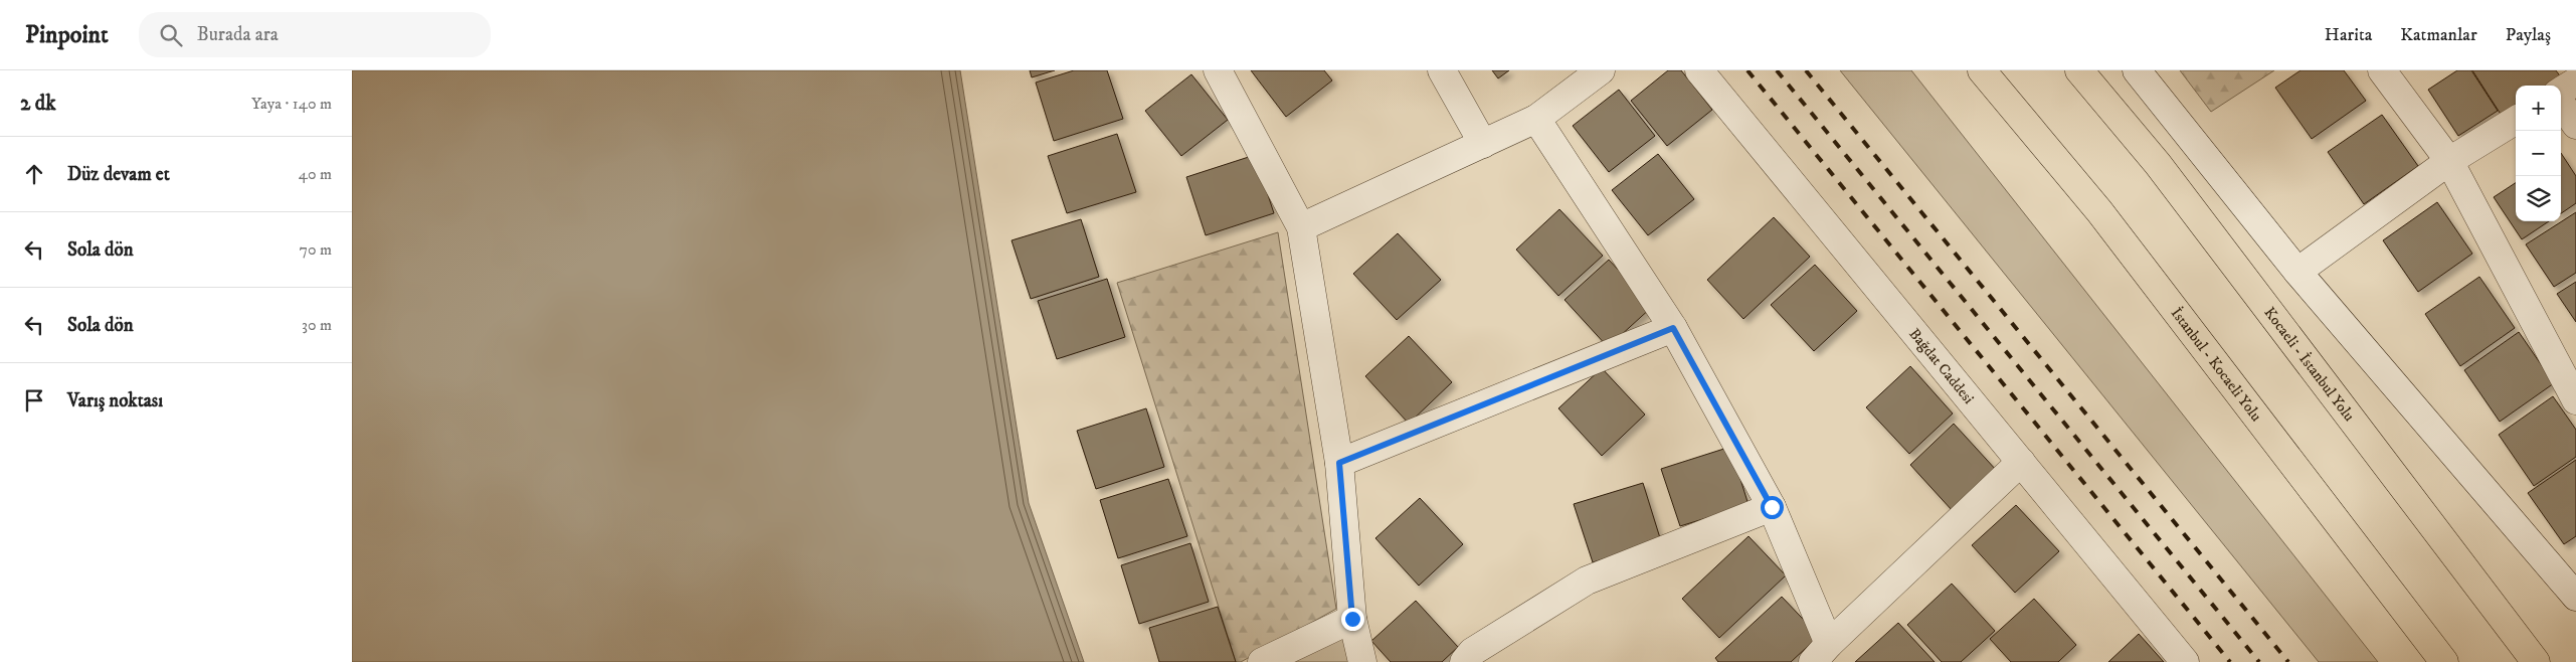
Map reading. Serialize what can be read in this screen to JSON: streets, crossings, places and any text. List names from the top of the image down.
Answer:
{
  "streets": {
    "highway": ["İstanbul - Kocaeli Yolu", "Kocaeli - İstanbul Yolu"],
    "street": ["Bağdat Caddesi"]
  },
  "page": {
    "header": "Pinpoint",
    "search": "Burada ara",
    "nav": ["Harita", "Katmanlar", "Paylaş"],
    "heading": ["2 dk", "Yaya · 140 m"],
    "map_buttons": ["+", "−"],
    "list": [
      ["Düz devam et", "40 m"],
      ["Sola dön", "70 m"],
      ["Sola dön", "30 m"],
      "Varış noktası"
    ]
  }
}
